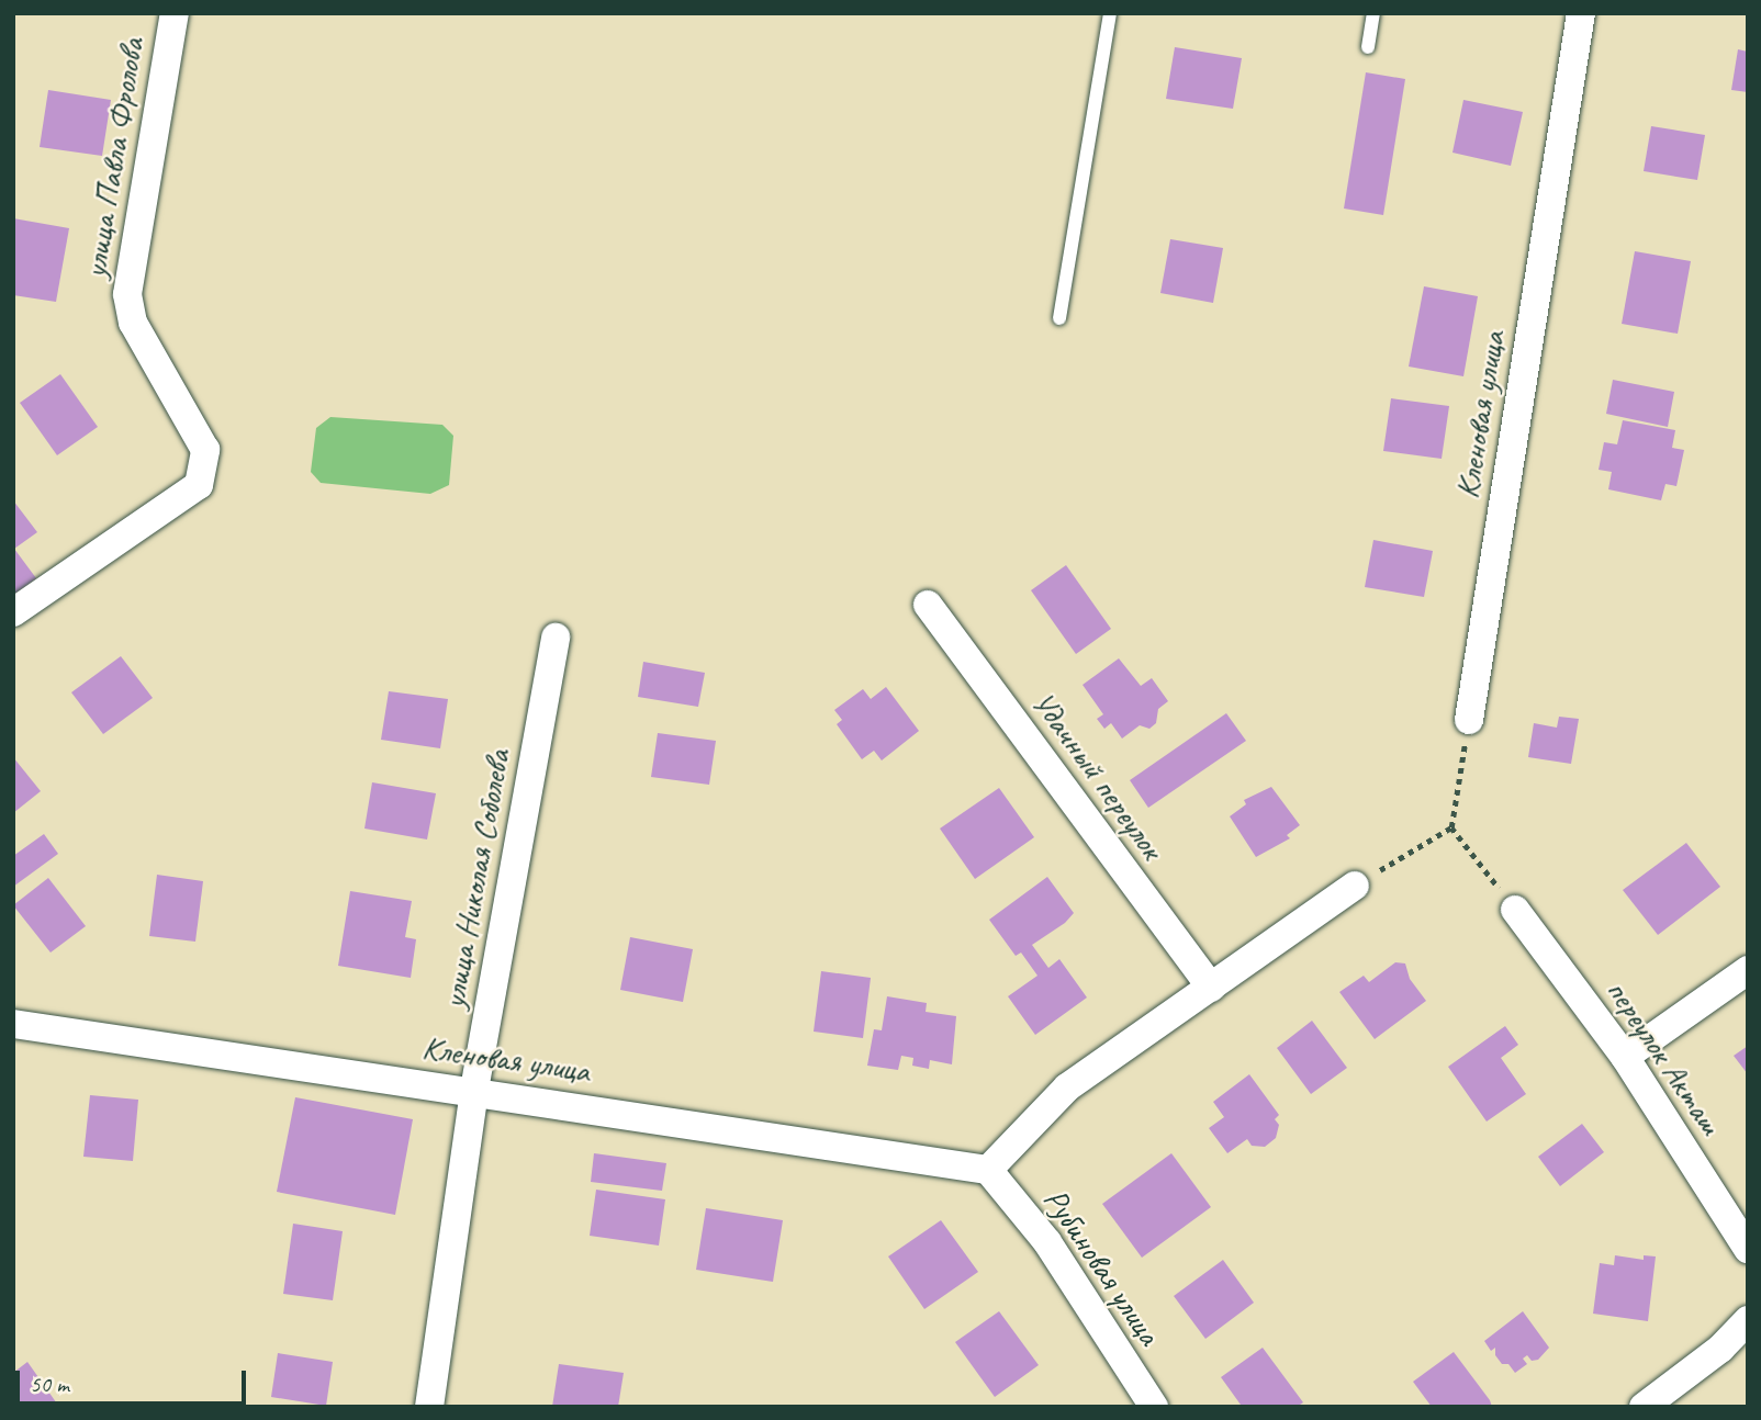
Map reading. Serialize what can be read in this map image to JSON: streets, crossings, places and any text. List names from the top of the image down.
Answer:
{
  "streets": {
    "street": [
      "улица Павла Фролова",
      "Кленовая улица",
      "Удачный переулок",
      "улица Николая Соболева",
      "переулок Акташ",
      "Рубиновая улица"
    ]
  },
  "crossings": [
    ["Кленовая улица", "улица Николая Соболева"],
    ["Кленовая улица", "Рубиновая улица"]
  ],
  "scale_bar": "50 m"
}
